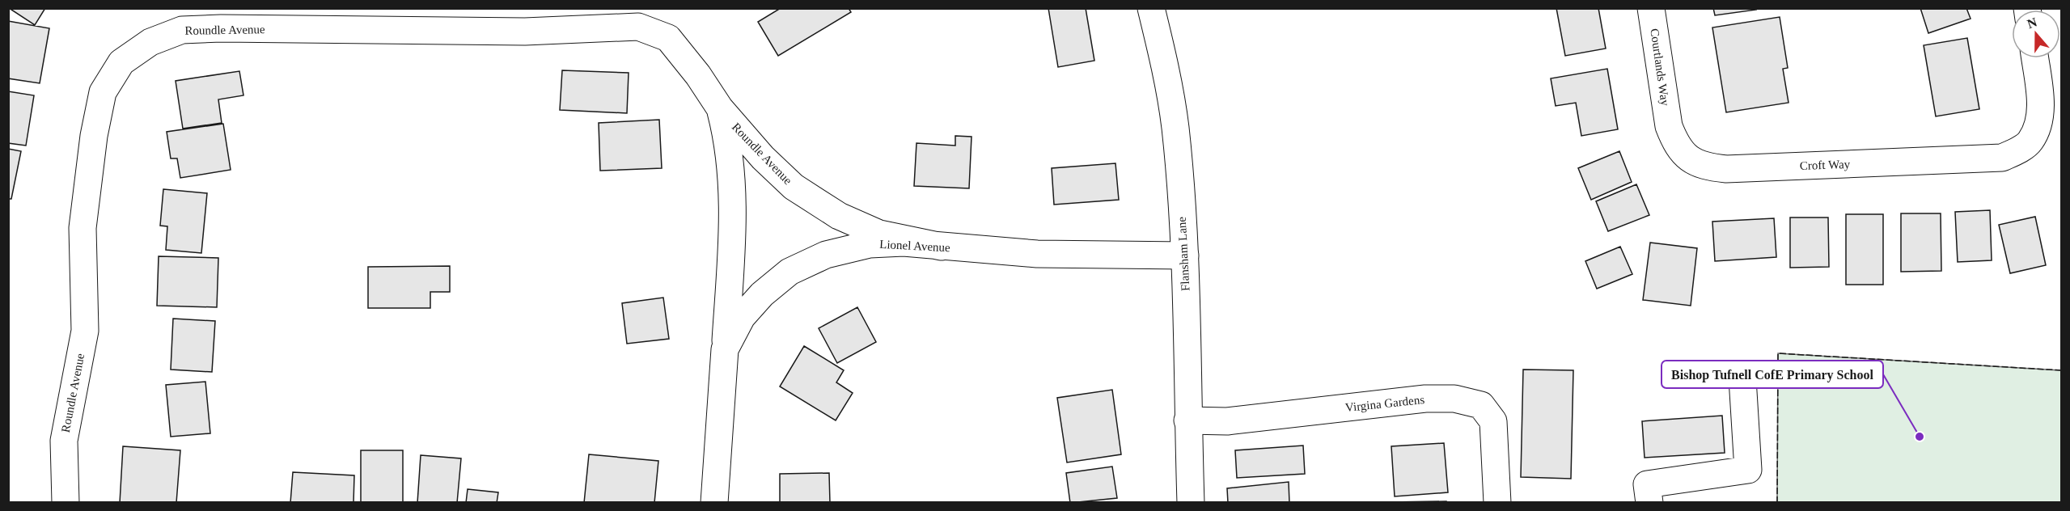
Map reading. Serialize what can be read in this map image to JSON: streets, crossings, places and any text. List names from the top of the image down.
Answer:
{
  "streets": {
    "street": [
      "Roundle Avenue",
      "Courtlands Way",
      "Croft Way",
      "Lionel Avenue",
      "Flansham Lane",
      "Virgina Gardens"
    ]
  },
  "crossings": [
    ["Roundle Avenue", "Lionel Avenue"],
    ["Courtlands Way", "Croft Way"],
    ["Lionel Avenue", "Flansham Lane"],
    ["Flansham Lane", "Virgina Gardens"]
  ],
  "places": ["Bishop Tufnell CofE Primary School"],
  "north": "top"
}
